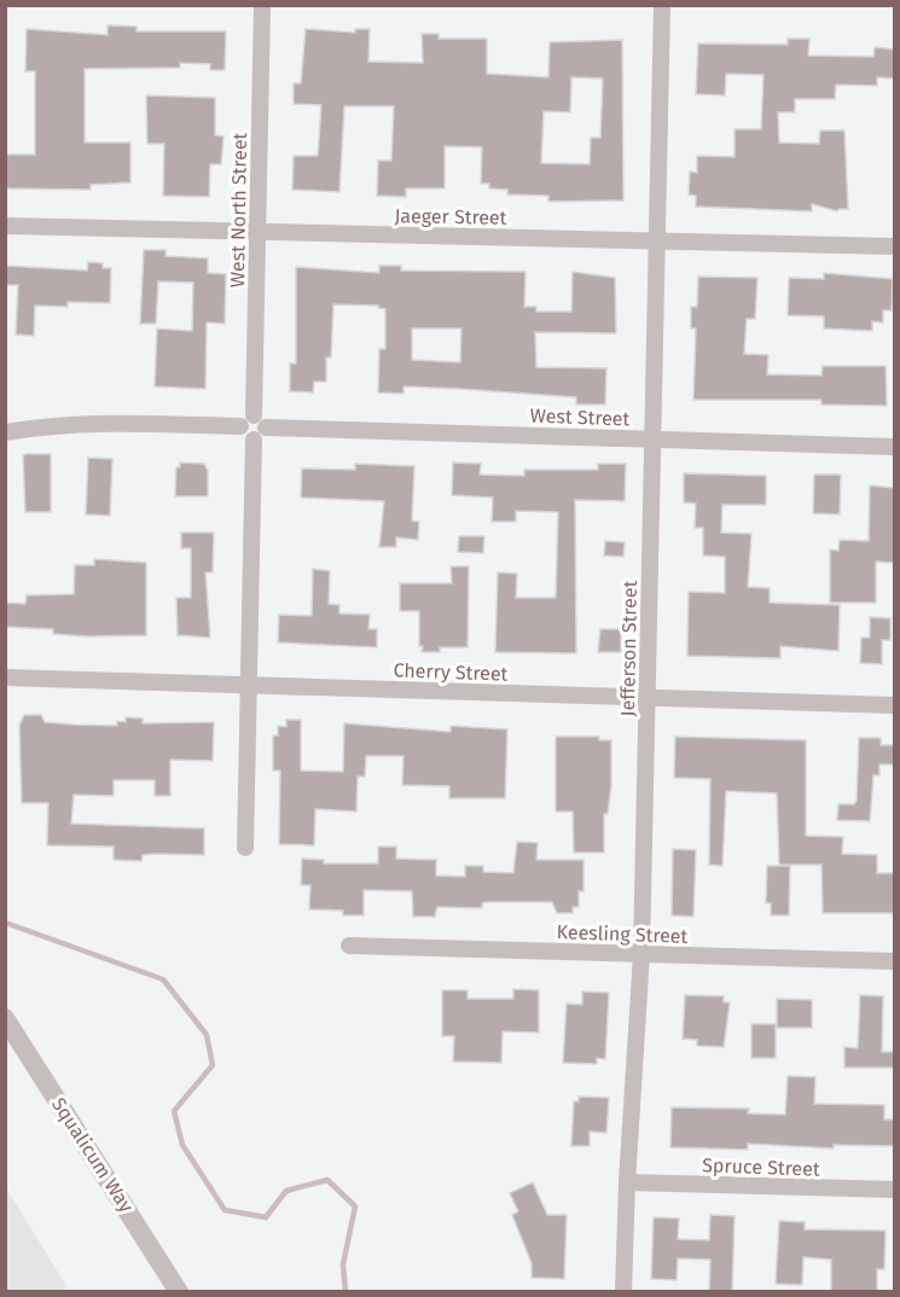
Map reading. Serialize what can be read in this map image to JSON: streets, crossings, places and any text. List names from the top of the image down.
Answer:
{
  "streets": {
    "street": [
      "West North Street",
      "Jaeger Street",
      "West Street",
      "Jefferson Street",
      "Cherry Street",
      "Keesling Street",
      "Squalicum Way",
      "Spruce Street"
    ]
  },
  "crossings": [
    ["West North Street", "Jaeger Street"],
    ["West North Street", "West Street"],
    ["West North Street", "Cherry Street"],
    ["Jaeger Street", "Jefferson Street"],
    ["West Street", "Jefferson Street"],
    ["Jefferson Street", "Cherry Street"],
    ["Jefferson Street", "Keesling Street"],
    ["Jefferson Street", "Spruce Street"]
  ]
}
